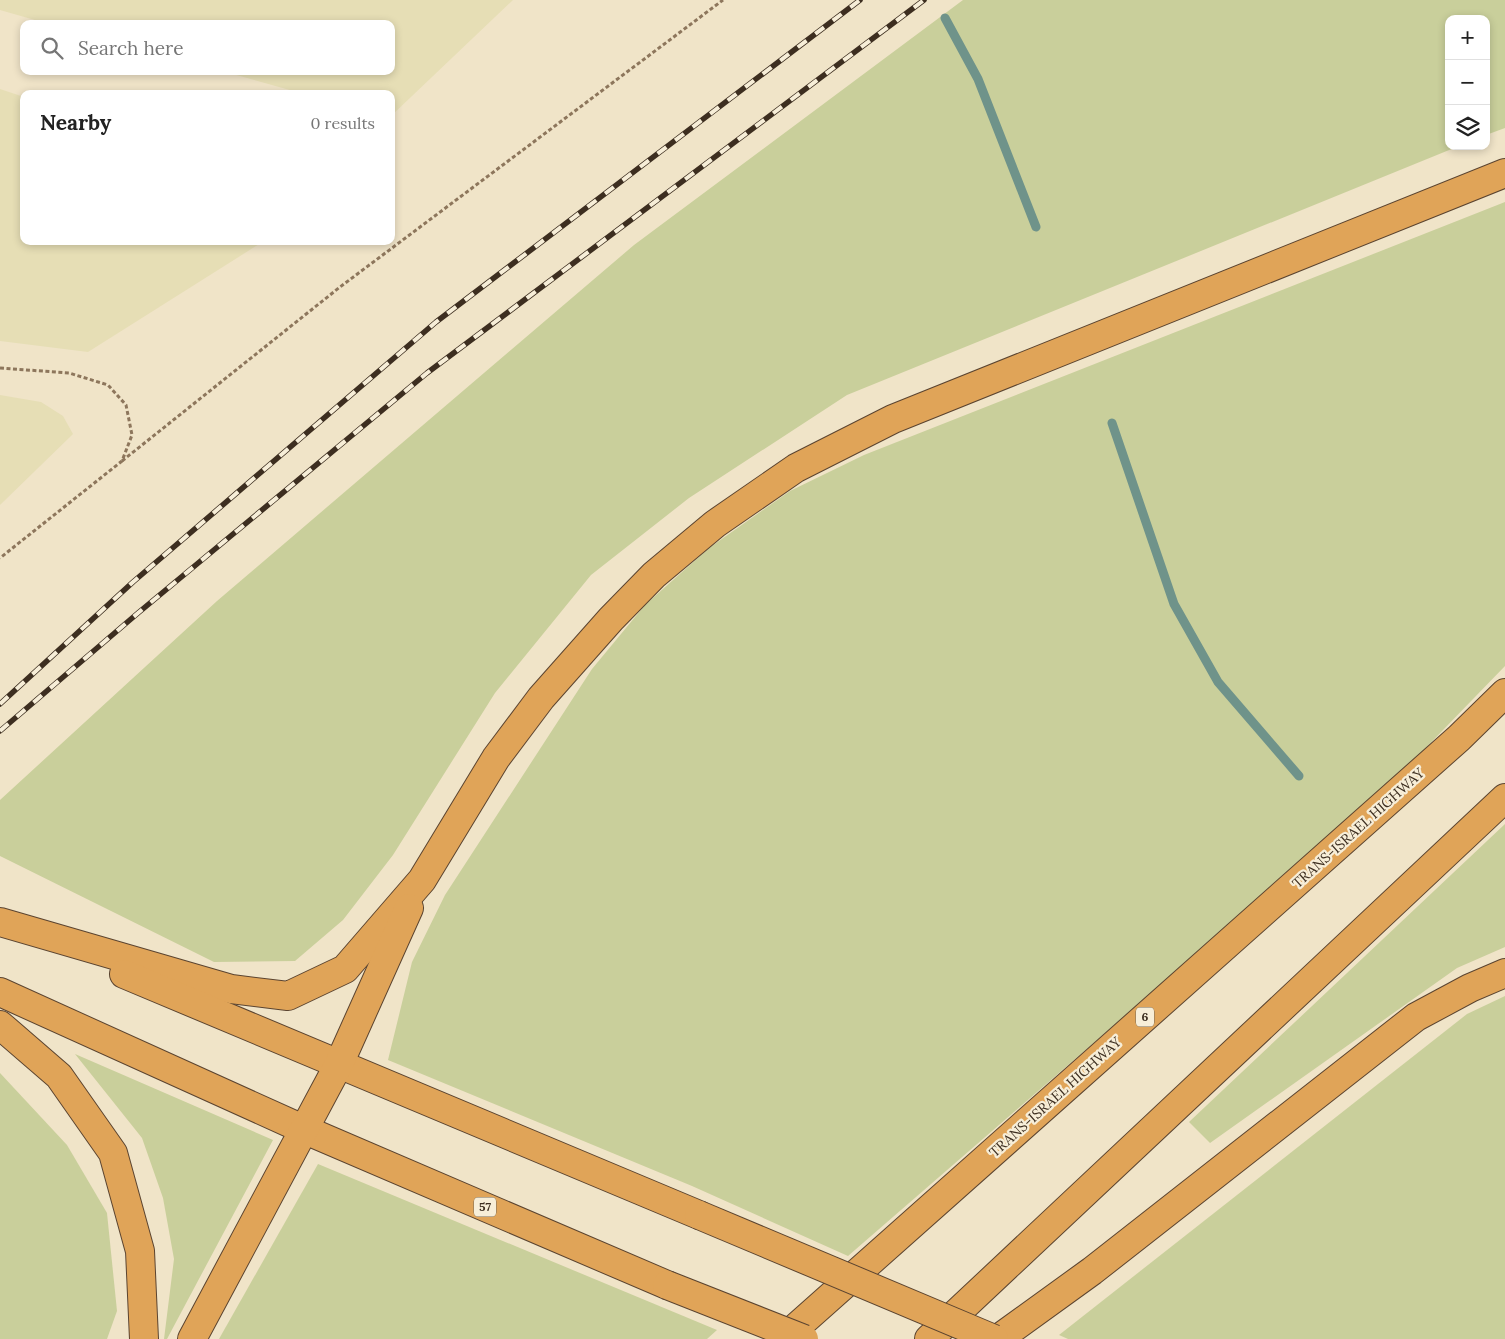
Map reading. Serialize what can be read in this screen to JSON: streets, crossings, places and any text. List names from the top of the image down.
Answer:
{
  "streets": {
    "highway": ["TRANS-ISRAEL HIGHWAY", "6", "57"]
  },
  "page": {
    "map_buttons": ["+", "−"],
    "search": "Search here",
    "heading": ["Nearby", "0 results"]
  }
}
